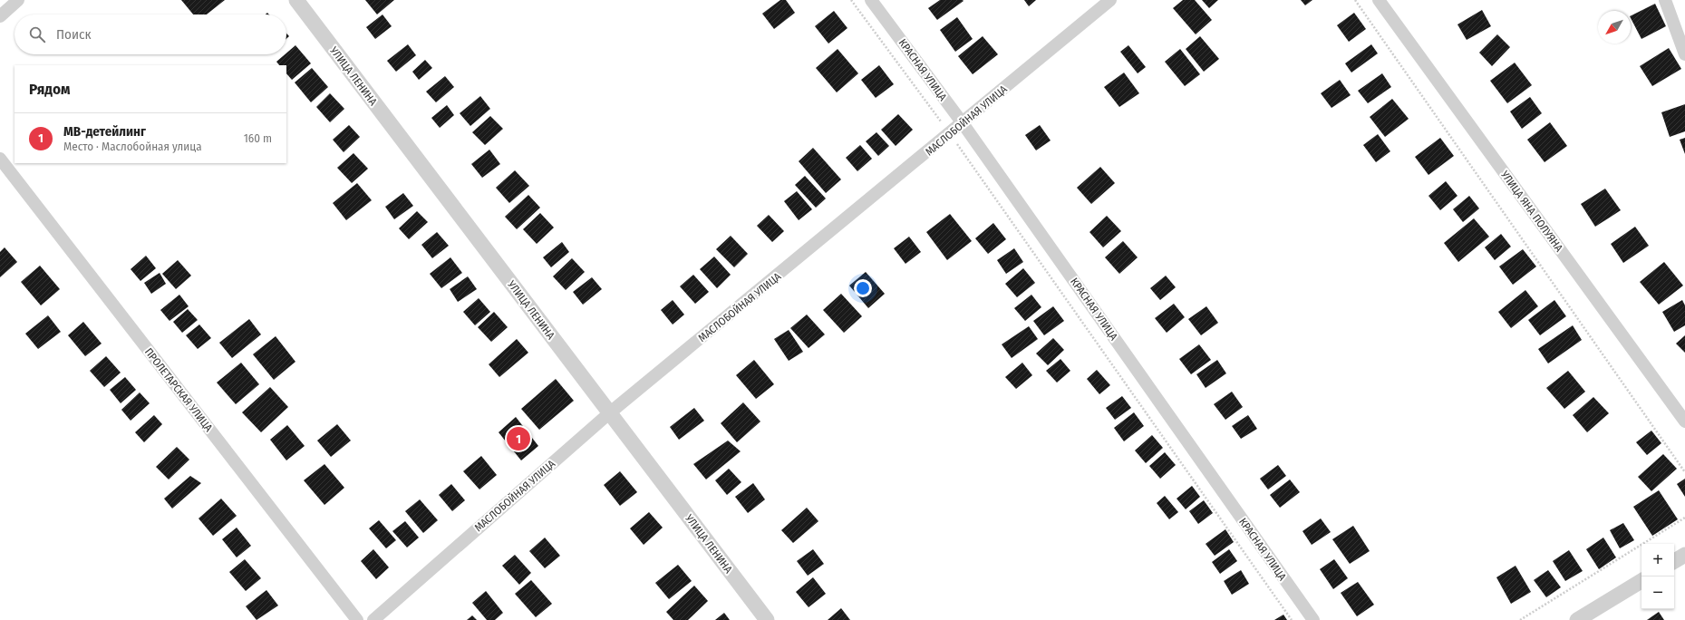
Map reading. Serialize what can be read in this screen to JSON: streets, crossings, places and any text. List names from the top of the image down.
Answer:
{
  "streets": {
    "street": [
      "КРАСНАЯ УЛИЦА",
      "УЛИЦА ЛЕНИНА",
      "МАСЛОБОЙНАЯ УЛИЦА",
      "УЛИЦА ЯНА ПОЛУЯНА",
      "ПРОЛЕТАРСКАЯ УЛИЦА"
    ]
  },
  "crossings": [
    ["КРАСНАЯ УЛИЦА", "МАСЛОБОЙНАЯ УЛИЦА"],
    ["УЛИЦА ЛЕНИНА", "МАСЛОБОЙНАЯ УЛИЦА"]
  ],
  "north": "bottom left",
  "page": {
    "search": "Поиск",
    "heading": "Рядом",
    "list": [
      {
        "mark": "1",
        "name": "MB-детейлинг",
        "note": "Место · Маслобойная улица",
        "value": "160 m"
      }
    ],
    "pins": "1",
    "map_buttons": ["+", "−"]
  }
}
